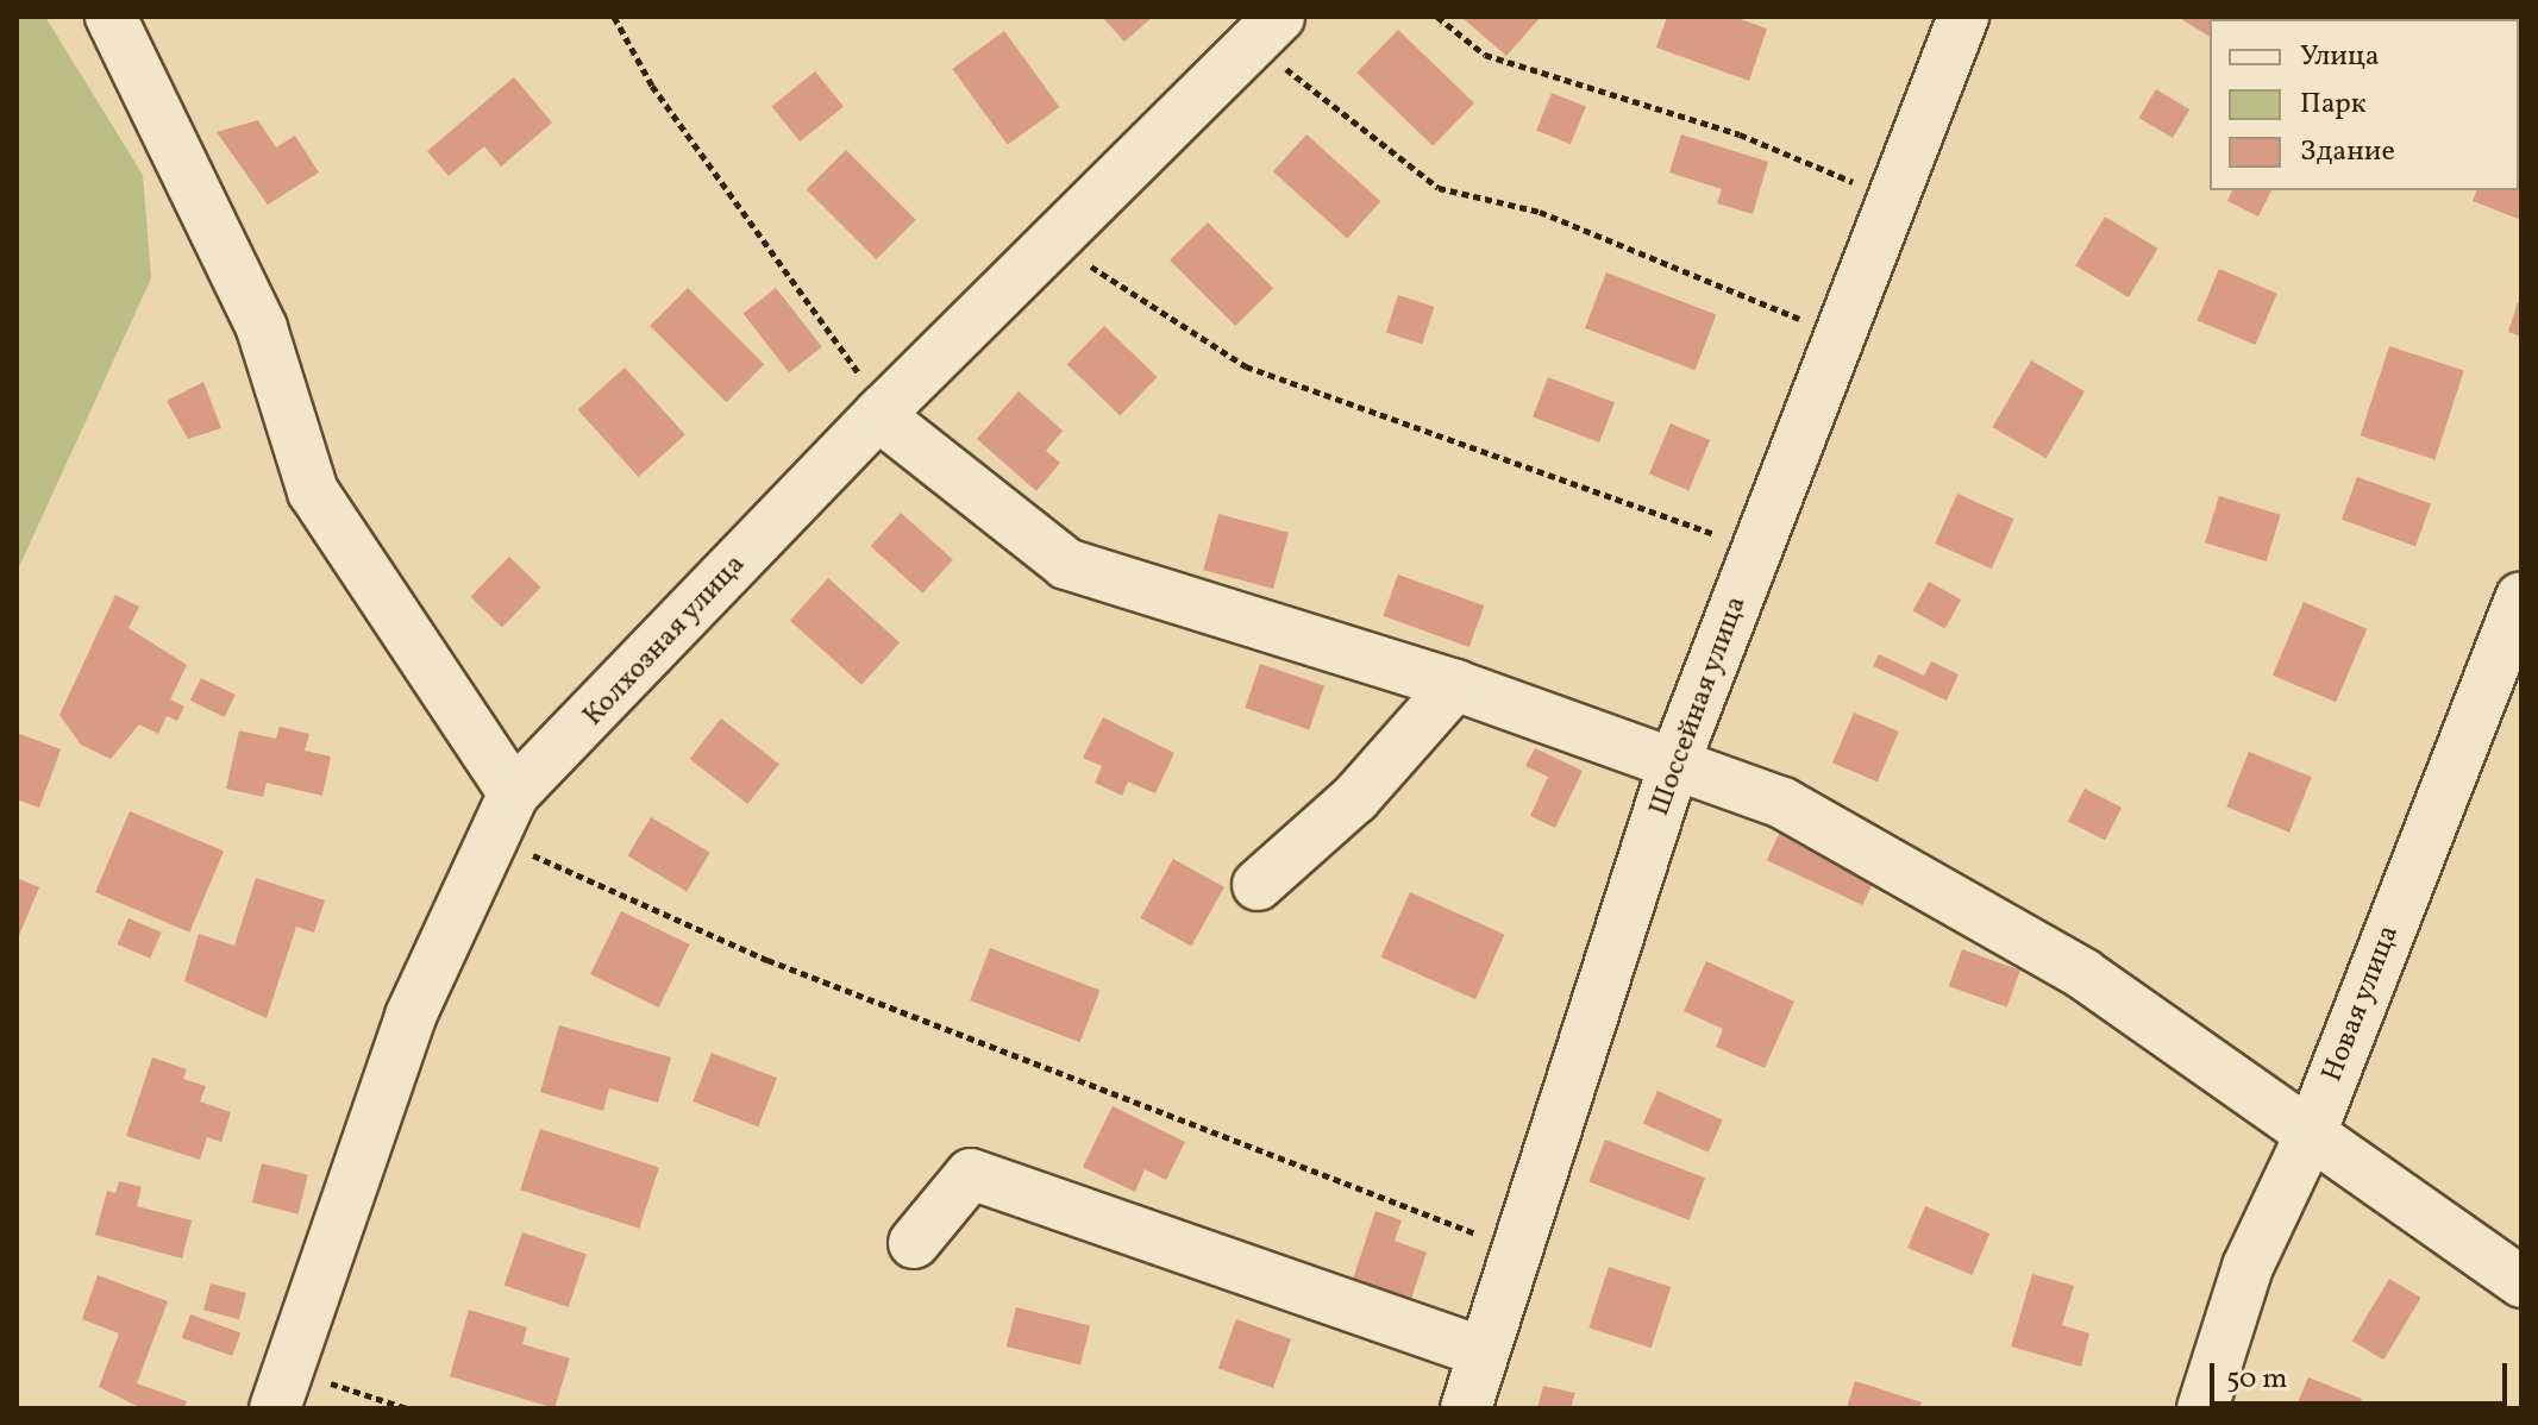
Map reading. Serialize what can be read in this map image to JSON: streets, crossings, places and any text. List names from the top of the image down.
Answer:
{
  "streets": {
    "street": ["Колхозная улица", "Шоссейная улица", "Новая улица"]
  },
  "legend": ["Улица", "Парк", "Здание"],
  "scale_bar": "50 m"
}
